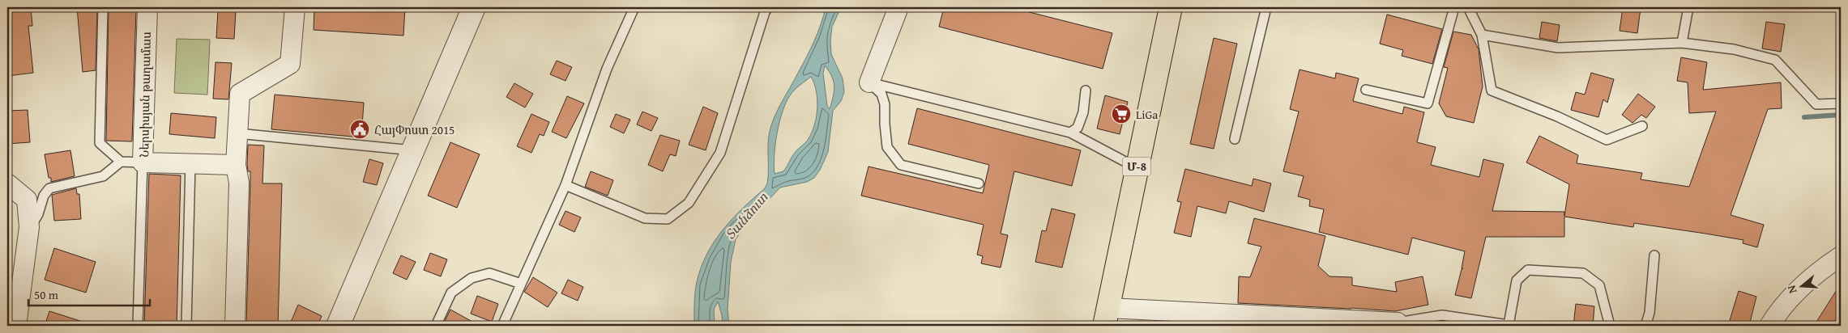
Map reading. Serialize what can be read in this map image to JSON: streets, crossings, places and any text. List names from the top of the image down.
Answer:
{
  "streets": {
    "highway": ["Մ-8"],
    "street": ["Ներսիսյան թաղամաս"]
  },
  "water": ["Տանձուտ"],
  "places": {
    "supermarket": ["LiGa"],
    "public building": ["ՀայՓոստ 2015"]
  },
  "scale_bar": "50 m",
  "north": "left"
}
